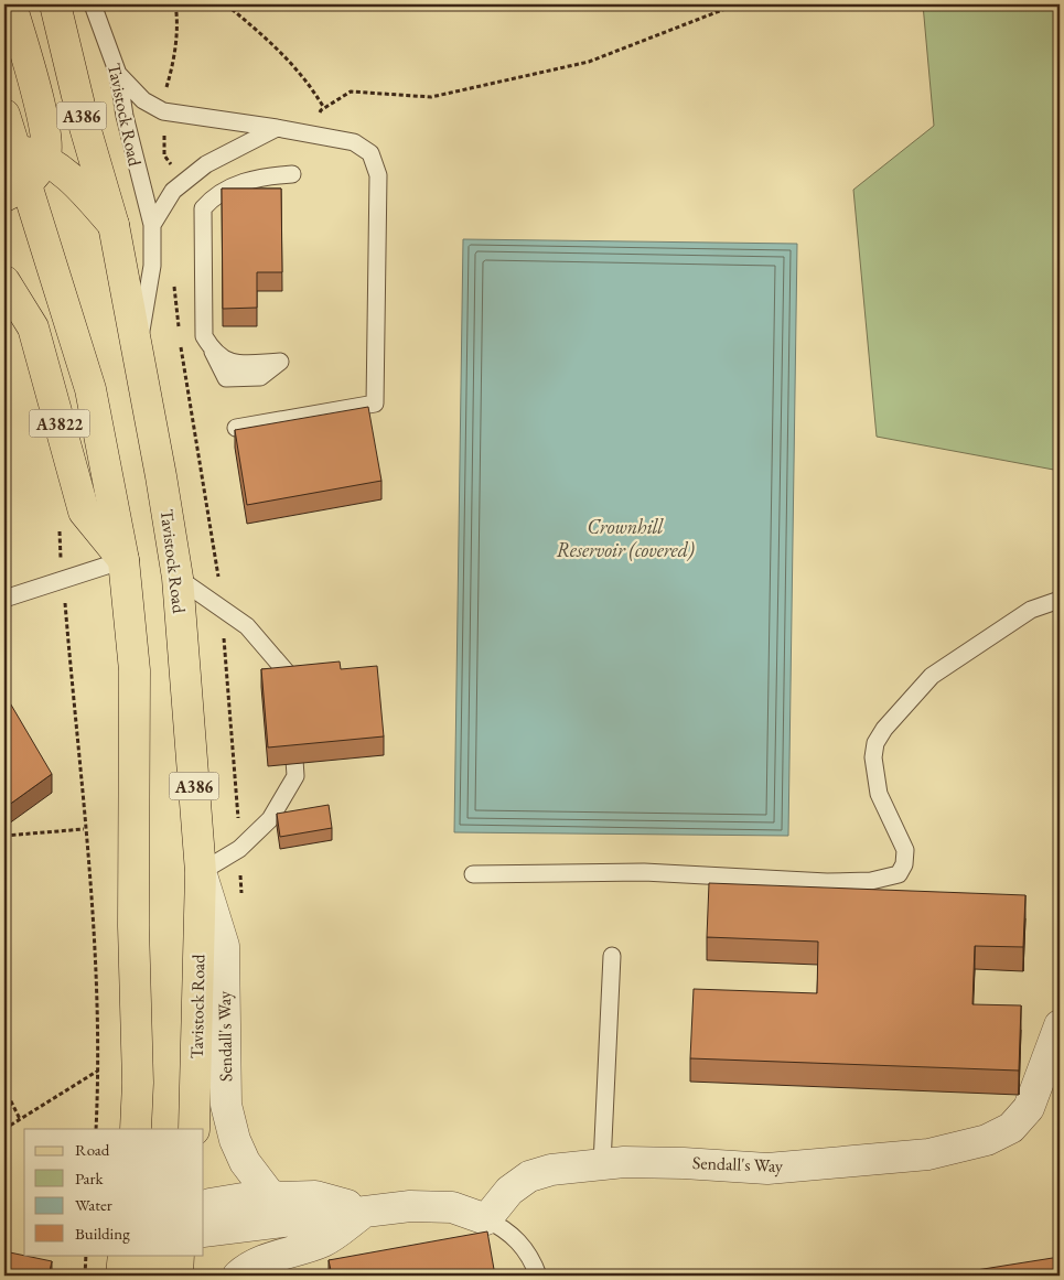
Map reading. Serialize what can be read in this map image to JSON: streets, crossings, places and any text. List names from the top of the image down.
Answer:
{
  "streets": {
    "main road": ["Tavistock Road", "A386", "A3822"],
    "street": ["Sendall's Way"]
  },
  "crossings": [
    ["Tavistock Road", "Sendall's Way"]
  ],
  "water": ["Crownhill Reservoir (covered)"],
  "legend": [
    "Road",
    "Park",
    "Water",
    "Building"
  ]
}
